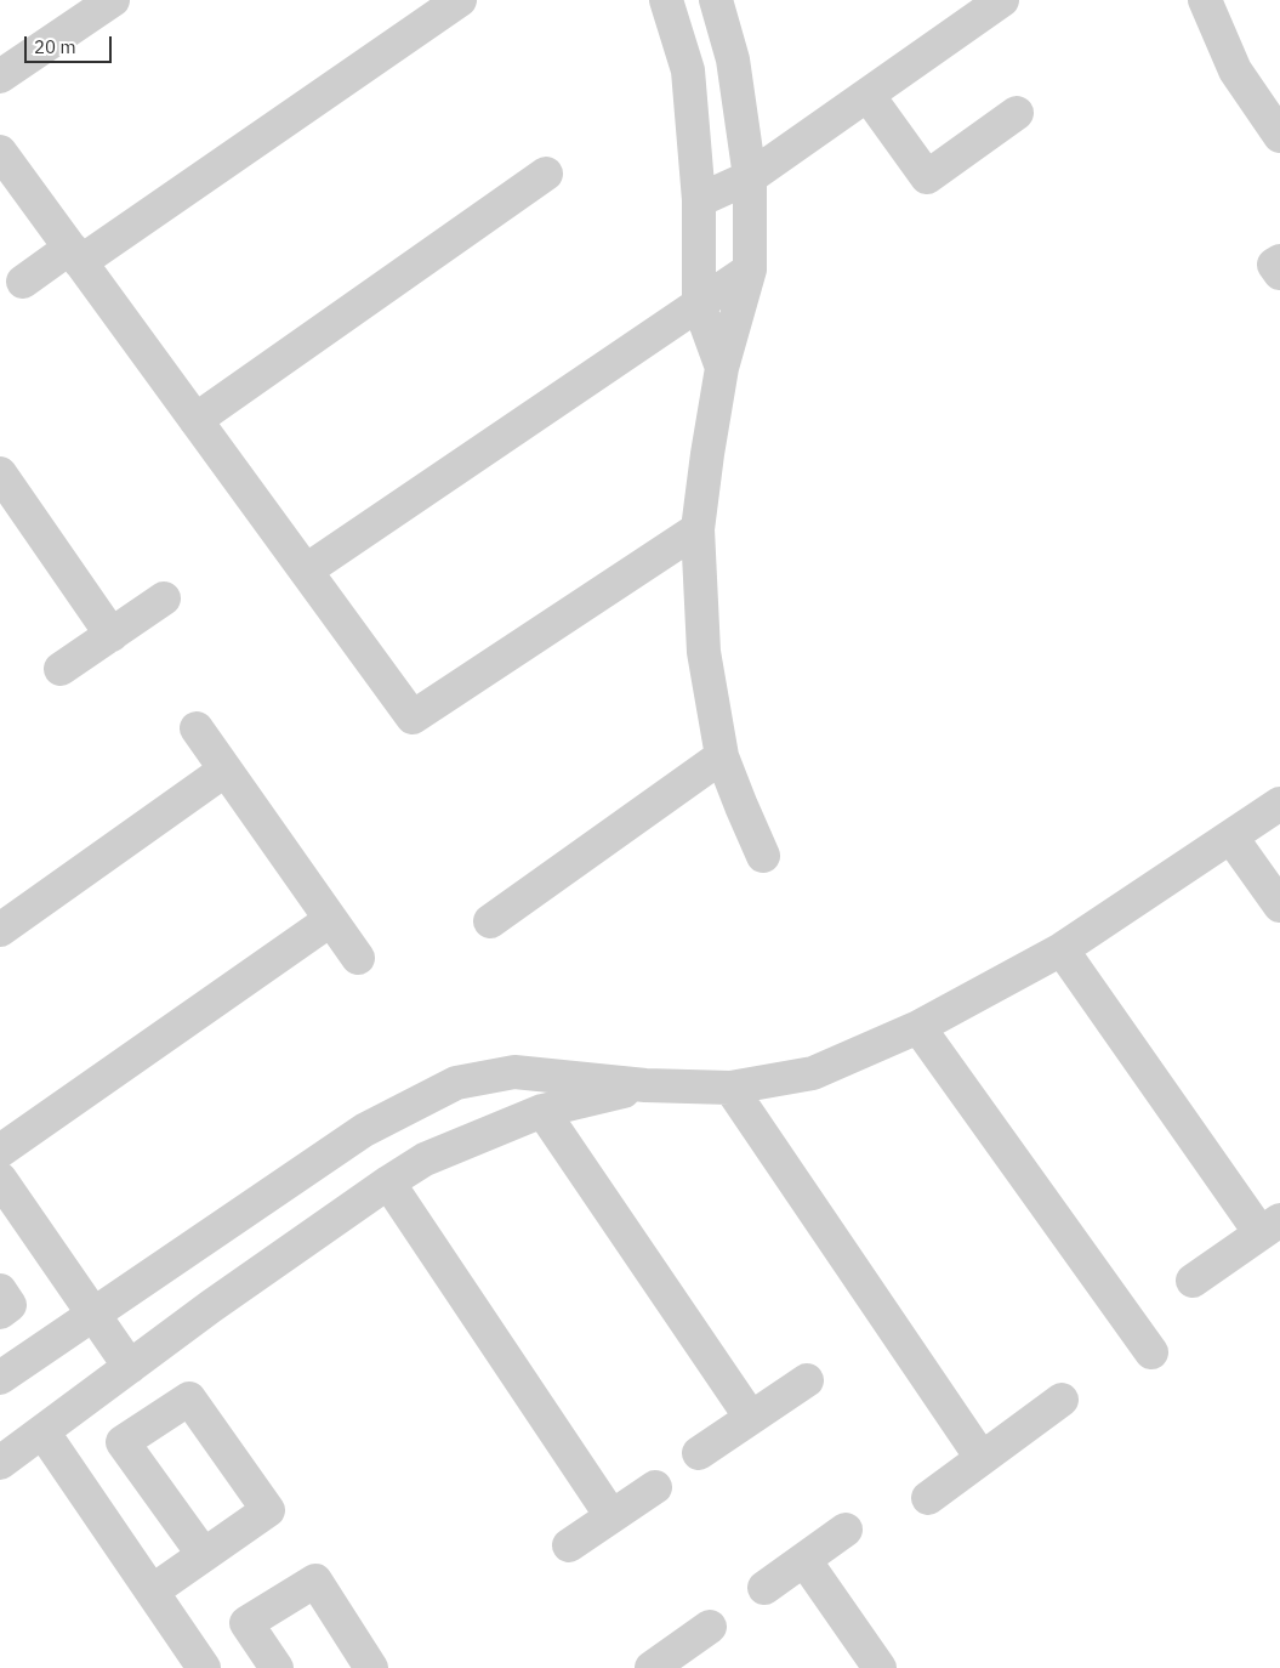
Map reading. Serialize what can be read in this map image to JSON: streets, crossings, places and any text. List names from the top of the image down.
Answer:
{
  "scale_bar": "20 m"
}
